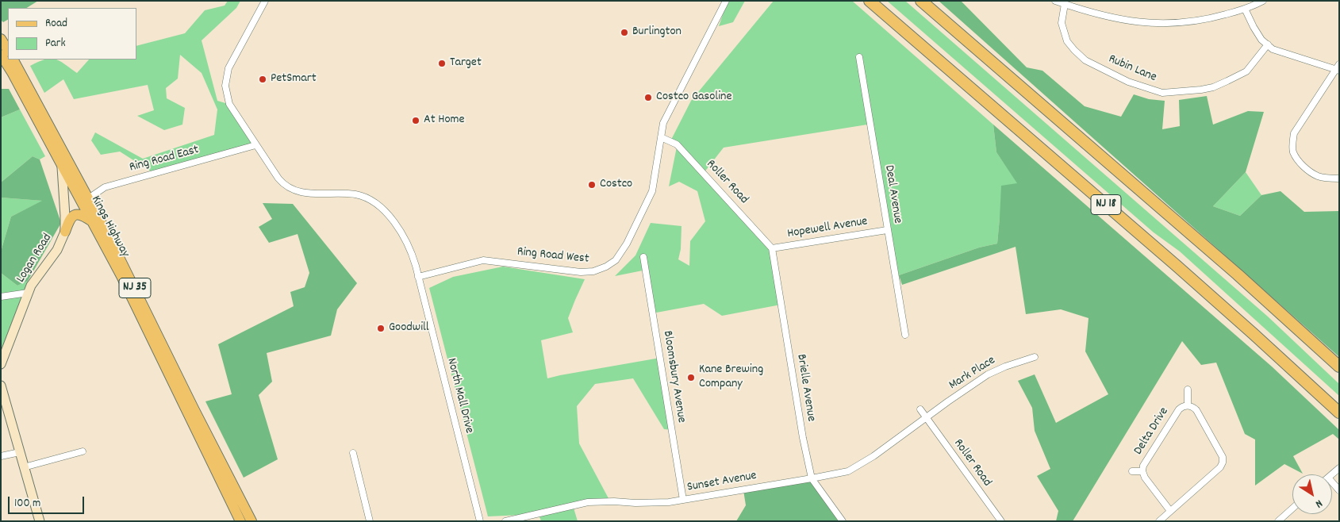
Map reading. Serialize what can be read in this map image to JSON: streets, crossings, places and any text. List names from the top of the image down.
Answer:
{
  "streets": {
    "highway": ["NJ 18"],
    "main road": ["Kings Highway", "NJ 35"],
    "street": [
      "Rubin Lane",
      "Ring Road East",
      "Roller Road",
      "Deal Avenue",
      "Hopewell Avenue",
      "Ring Road West",
      "Logan Road",
      "Mark Place",
      "Bloomsbury Avenue",
      "Brielle Avenue",
      "North Mall Drive",
      "Delta Drive",
      "Sunset Avenue"
    ]
  },
  "crossings": [
    ["Ring Road East", "Kings Highway"],
    ["Roller Road", "Hopewell Avenue"],
    ["Roller Road", "Ring Road West"],
    ["Roller Road", "Mark Place"],
    ["Roller Road", "Brielle Avenue"],
    ["Roller Road", "Sunset Avenue"],
    ["Deal Avenue", "Hopewell Avenue"],
    ["Kings Highway", "Logan Road"],
    ["Hopewell Avenue", "Brielle Avenue"],
    ["Ring Road West", "North Mall Drive"],
    ["Mark Place", "Sunset Avenue"],
    ["Bloomsbury Avenue", "Sunset Avenue"],
    ["Brielle Avenue", "Sunset Avenue"]
  ],
  "places": [
    "Burlington",
    "Target",
    "PetSmart",
    "Costco Gasoline",
    "At Home",
    "Costco",
    "Goodwill",
    "Kane Brewing Company"
  ],
  "legend": ["Road", "Park"],
  "scale_bar": "100 m",
  "north": "bottom right"
}
